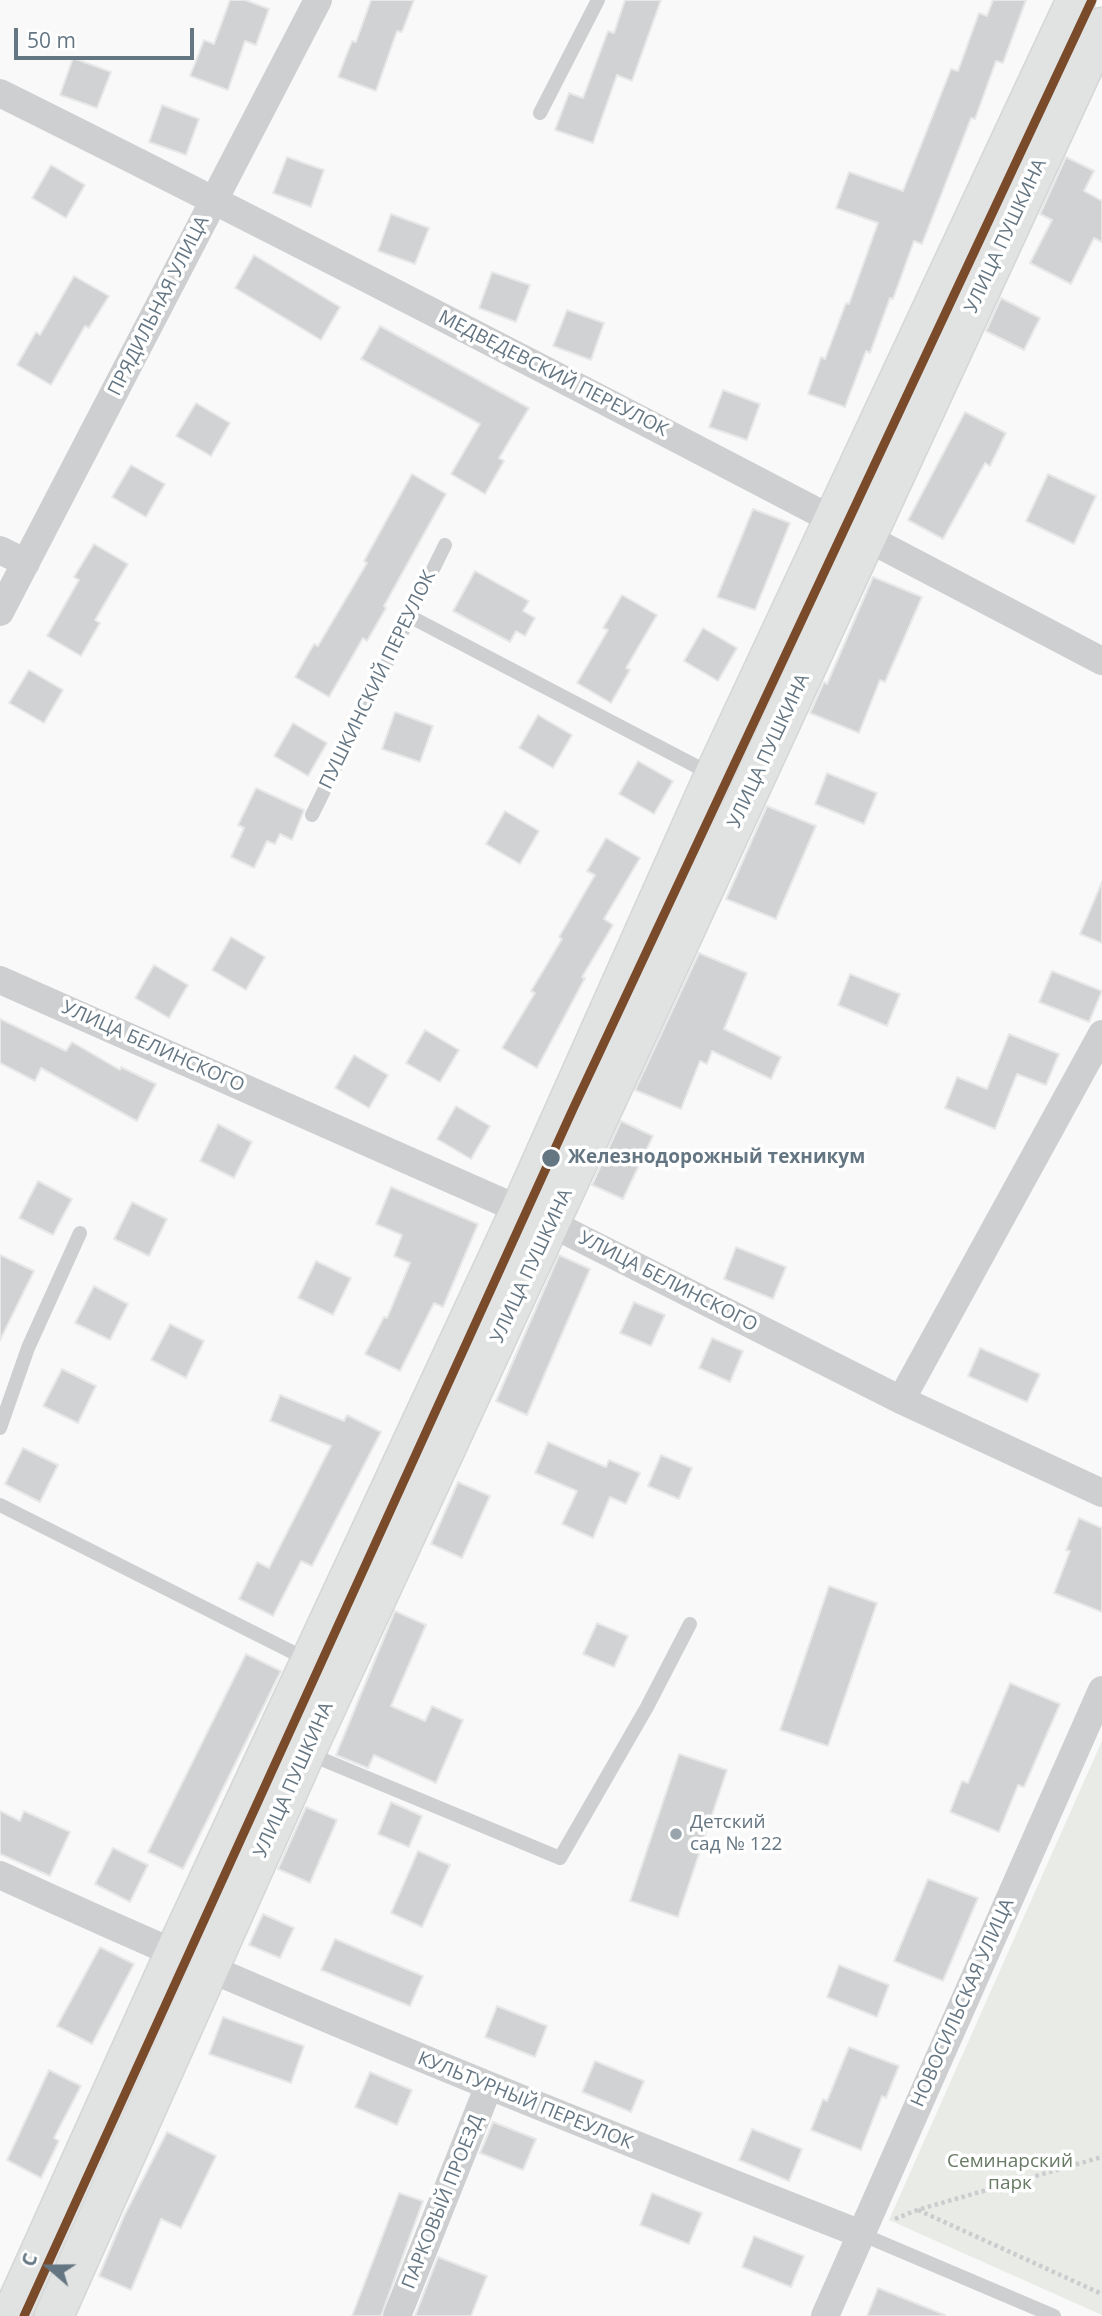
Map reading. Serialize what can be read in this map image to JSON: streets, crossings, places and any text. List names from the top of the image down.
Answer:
{
  "streets": {
    "main road": ["УЛИЦА ПУШКИНА"],
    "street": [
      "ПРЯДИЛЬНАЯ УЛИЦА",
      "МЕДВЕДЕВСКИЙ ПЕРЕУЛОК",
      "УЛИЦА БЕЛИНСКОГО",
      "НОВОСИЛЬСКАЯ УЛИЦА",
      "КУЛЬТУРНЫЙ ПЕРЕУЛОК",
      "ПАРКОВЫЙ ПРОЕЗД"
    ],
    "lane": ["ПУШКИНСКИЙ ПЕРЕУЛОК"]
  },
  "crossings": [
    ["УЛИЦА ПУШКИНА", "МЕДВЕДЕВСКИЙ ПЕРЕУЛОК"],
    ["УЛИЦА ПУШКИНА", "УЛИЦА БЕЛИНСКОГО"],
    ["УЛИЦА ПУШКИНА", "КУЛЬТУРНЫЙ ПЕРЕУЛОК"],
    ["ПРЯДИЛЬНАЯ УЛИЦА", "МЕДВЕДЕВСКИЙ ПЕРЕУЛОК"],
    ["НОВОСИЛЬСКАЯ УЛИЦА", "КУЛЬТУРНЫЙ ПЕРЕУЛОК"],
    ["КУЛЬТУРНЫЙ ПЕРЕУЛОК", "ПАРКОВЫЙ ПРОЕЗД"]
  ],
  "parks": ["Семинарский парк"],
  "places": ["Железнодорожный техникум", "Детский сад № 122"],
  "scale_bar": "50 m",
  "north": "left"
}
